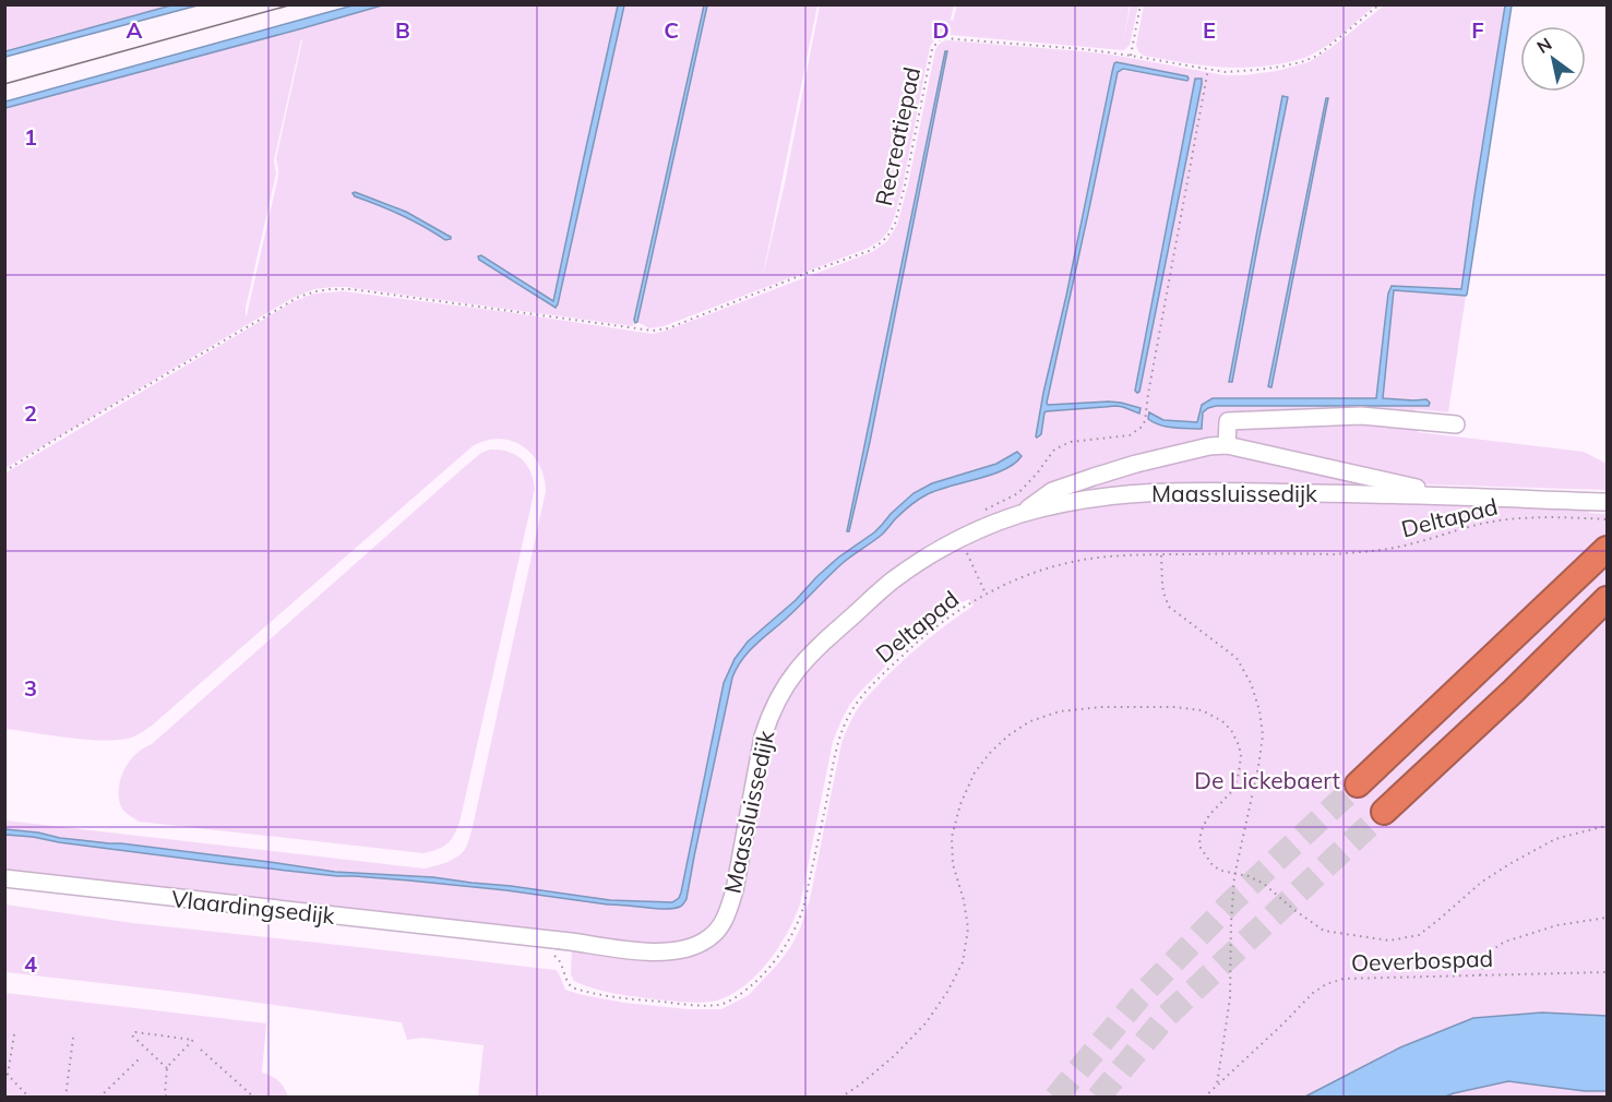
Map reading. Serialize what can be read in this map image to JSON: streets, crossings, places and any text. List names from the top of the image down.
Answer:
{
  "streets": {
    "street": ["Maassluissedijk", "Vlaardingsedijk"],
    "path": ["Recreatiepad", "Deltapad", "Oeverbospad"]
  },
  "crossings": [
    ["Maassluissedijk", "Vlaardingsedijk"]
  ],
  "parks": ["De Lickebaert"],
  "north": "top left",
  "grid": {
    "columns": [
      "A",
      "B",
      "C",
      "D",
      "E",
      "F"
    ],
    "rows": [
      "1",
      "2",
      "3",
      "4"
    ]
  }
}
